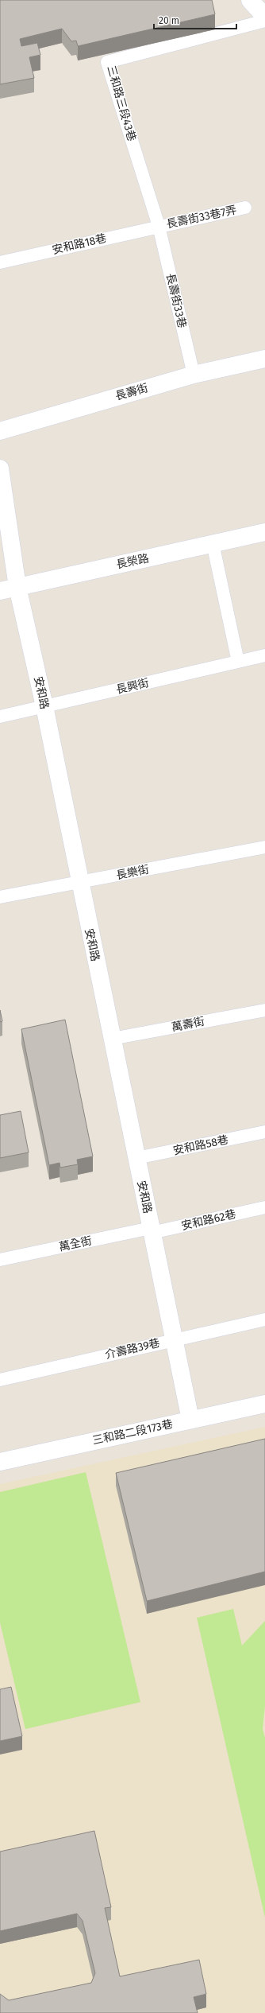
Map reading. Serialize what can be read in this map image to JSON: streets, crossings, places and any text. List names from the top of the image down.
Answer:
{
  "streets": {
    "street": [
      "長壽街",
      "長榮路",
      "安和路",
      "三和路二段173巷"
    ],
    "lane": [
      "三和路三段43巷",
      "長壽街33巷7弄",
      "安和路18巷",
      "長壽街33巷",
      "長興街",
      "長樂街",
      "萬壽街",
      "安和路58巷",
      "安和路62巷",
      "萬全街",
      "介壽路39巷"
    ]
  },
  "crossings": [
    ["三和路三段43巷", "長壽街33巷7弄"],
    ["三和路三段43巷", "安和路18巷"],
    ["三和路三段43巷", "長壽街33巷"],
    ["長壽街33巷7弄", "安和路18巷"],
    ["長壽街33巷7弄", "長壽街33巷"],
    ["安和路18巷", "長壽街33巷"],
    ["長壽街33巷", "長壽街"],
    ["長榮路", "安和路"],
    ["長興街", "安和路"],
    ["安和路", "長樂街"],
    ["安和路", "萬壽街"],
    ["安和路", "安和路58巷"],
    ["安和路", "安和路62巷"],
    ["安和路", "萬全街"],
    ["安和路", "介壽路39巷"],
    ["安和路", "三和路二段173巷"],
    ["安和路62巷", "萬全街"]
  ],
  "scale_bar": "20 m"
}
